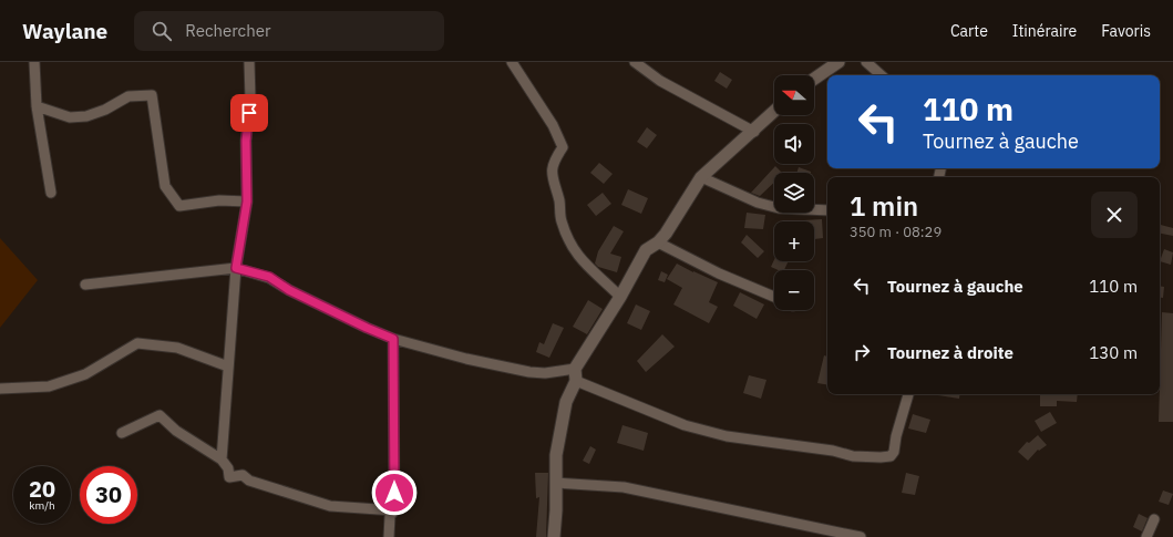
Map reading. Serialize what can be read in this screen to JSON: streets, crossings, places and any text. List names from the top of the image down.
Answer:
{
  "north": "left",
  "page": {
    "header": "Waylane",
    "search": "Rechercher",
    "nav": ["Carte", "Itinéraire", "Favoris"],
    "map_buttons": ["+", "−"],
    "turn": ["110 m", "Tournez à gauche"],
    "heading": ["1 min", "350 m · 08:29"],
    "list": [
      {
        "name": "Tournez à gauche",
        "value": "110 m"
      },
      {
        "name": "Tournez à droite",
        "value": "130 m"
      }
    ],
    "speed": "20 km/h",
    "limit": "30"
  }
}
